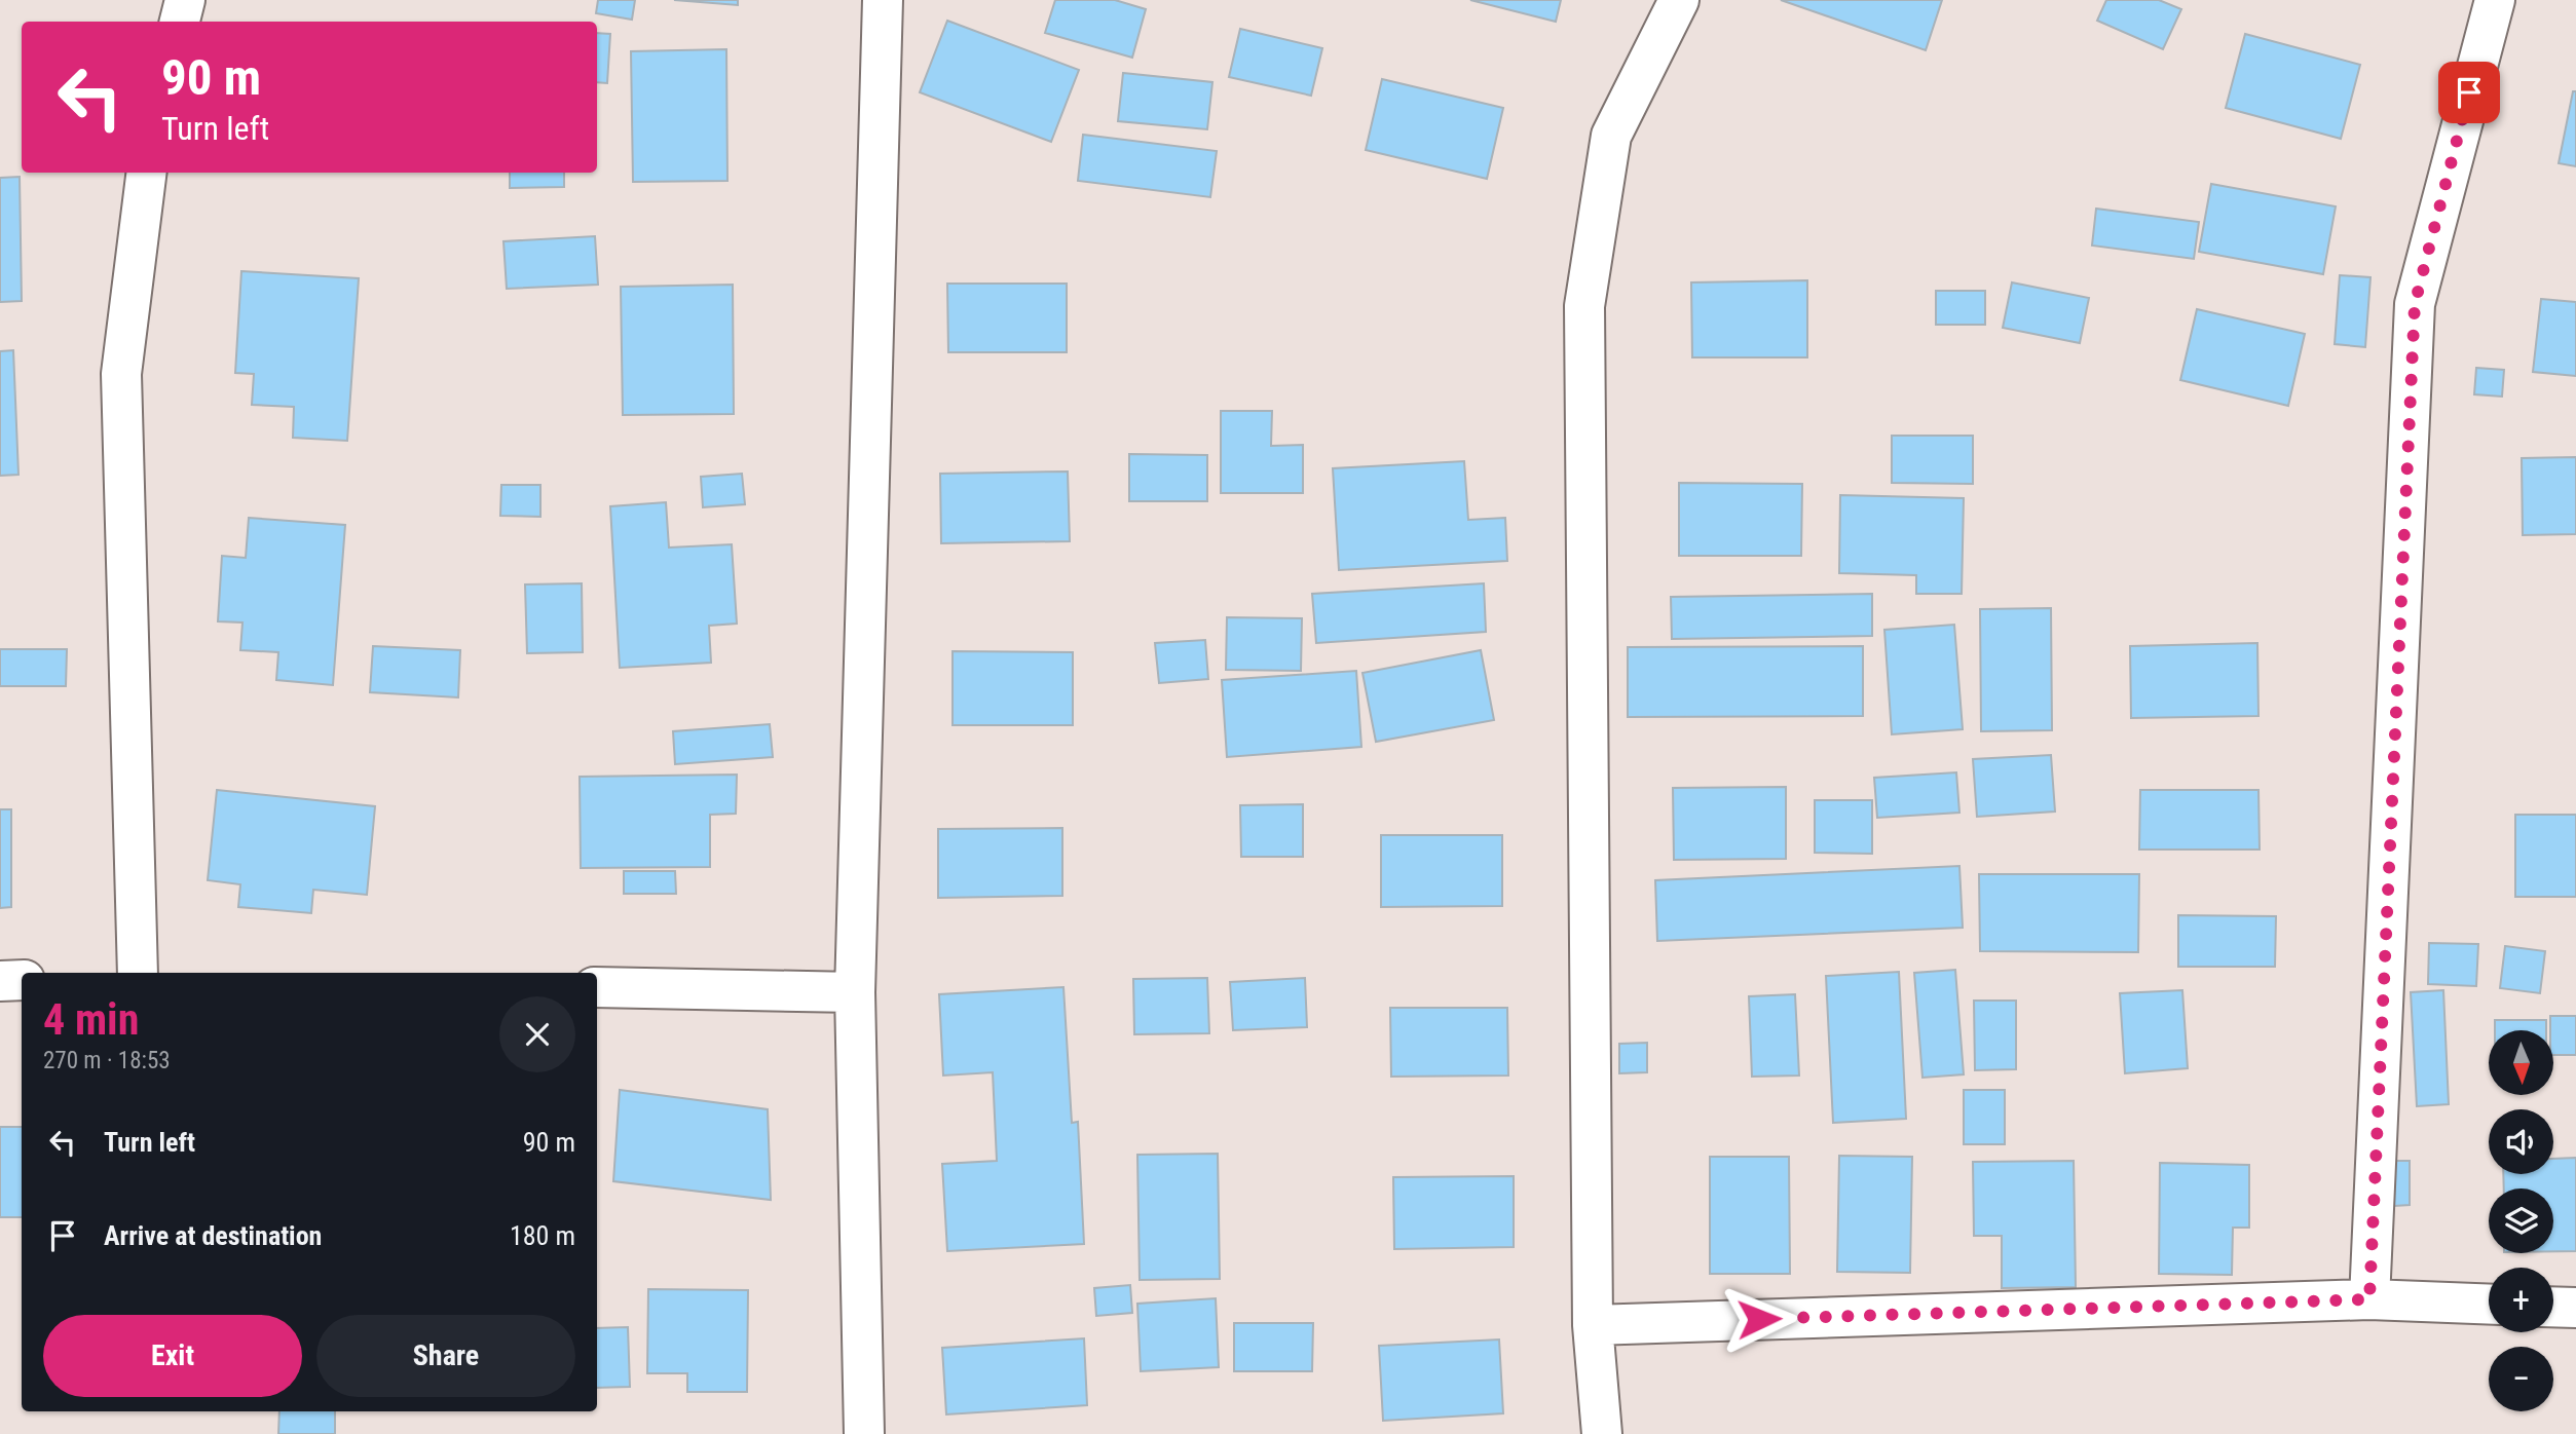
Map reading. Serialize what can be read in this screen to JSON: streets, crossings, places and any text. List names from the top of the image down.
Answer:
{
  "north": "bottom",
  "page": {
    "turn": ["90 m", "Turn left"],
    "heading": ["4 min", "270 m · 18:53"],
    "map_buttons": ["+", "−"],
    "list": [
      {
        "name": "Turn left",
        "value": "90 m"
      },
      {
        "name": "Arrive at destination",
        "value": "180 m"
      }
    ],
    "buttons": ["Exit", "Share"]
  }
}
